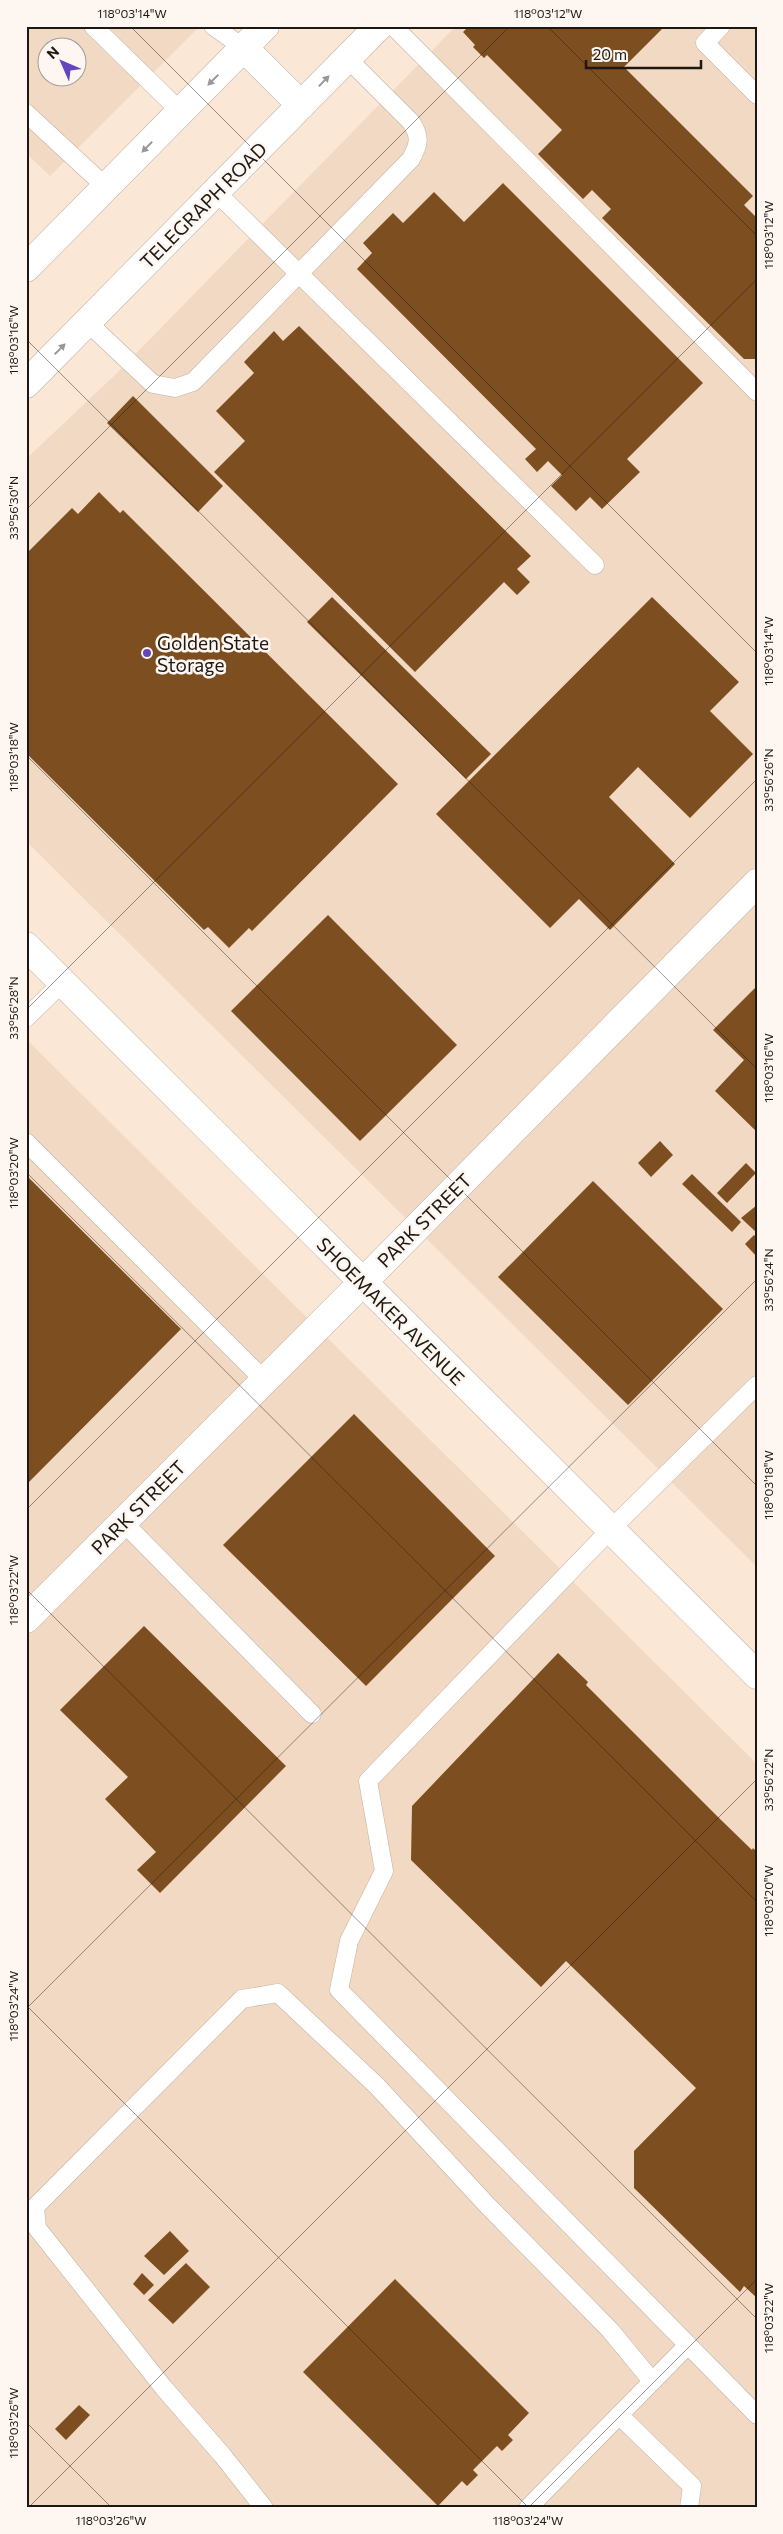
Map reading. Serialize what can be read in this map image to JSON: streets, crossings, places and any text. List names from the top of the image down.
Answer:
{
  "streets": {
    "main road": ["TELEGRAPH ROAD", "PARK STREET", "SHOEMAKER AVENUE"]
  },
  "crossings": [
    ["PARK STREET", "SHOEMAKER AVENUE"]
  ],
  "places": ["Golden State Storage"],
  "scale_bar": "20 m",
  "north": "top left",
  "coordinates": [
    "118°03'14\"W",
    "118°03'12\"W",
    "118°03'16\"W",
    "33°56'30\"N",
    "118°03'18\"W",
    "33°56'26\"N",
    "33°56'28\"N",
    "118°03'20\"W",
    "33°56'24\"N",
    "118°03'22\"W",
    "33°56'22\"N",
    "118°03'24\"W",
    "118°03'26\"W"
  ]
}
